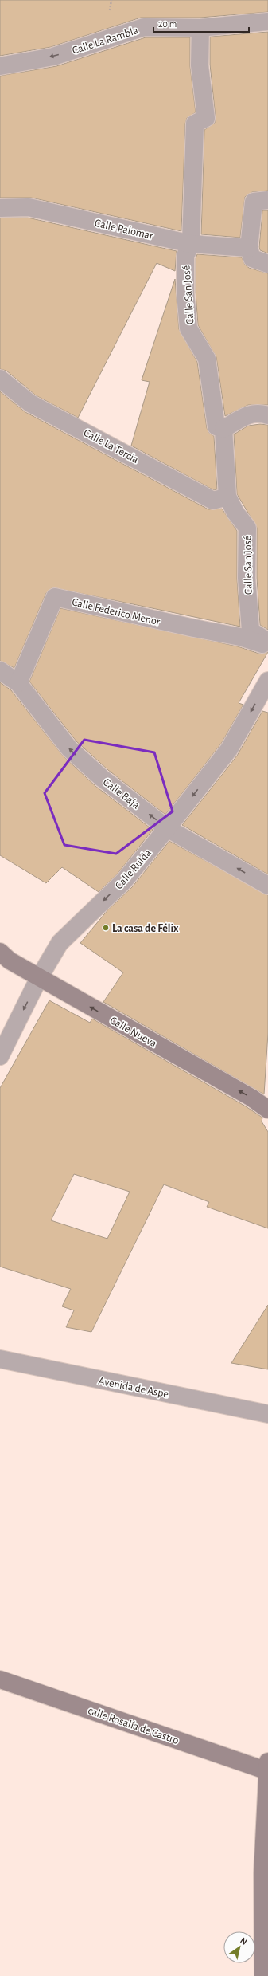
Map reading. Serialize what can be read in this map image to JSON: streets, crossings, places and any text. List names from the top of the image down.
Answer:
{
  "streets": {
    "street": [
      "Calle La Rambla",
      "Calle Palomar",
      "Calle San José",
      "Calle La Tercia",
      "Calle Federico Menor",
      "Calle Baja",
      "Calle Rulda",
      "Calle Nueva",
      "Avenida de Aspe",
      "calle Rosalía de Castro"
    ]
  },
  "crossings": [
    ["Calle La Rambla", "Calle San José"],
    ["Calle Palomar", "Calle San José"],
    ["Calle San José", "Calle La Tercia"],
    ["Calle Federico Menor", "Calle Baja"],
    ["Calle Baja", "Calle Rulda"],
    ["Calle Rulda", "Calle Nueva"]
  ],
  "one_way": [
    "Calle La Rambla",
    "Calle Baja",
    "Calle Rulda",
    "Calle Nueva"
  ],
  "places": ["La casa de Félix"],
  "scale_bar": "20 m",
  "north": "top right"
}
